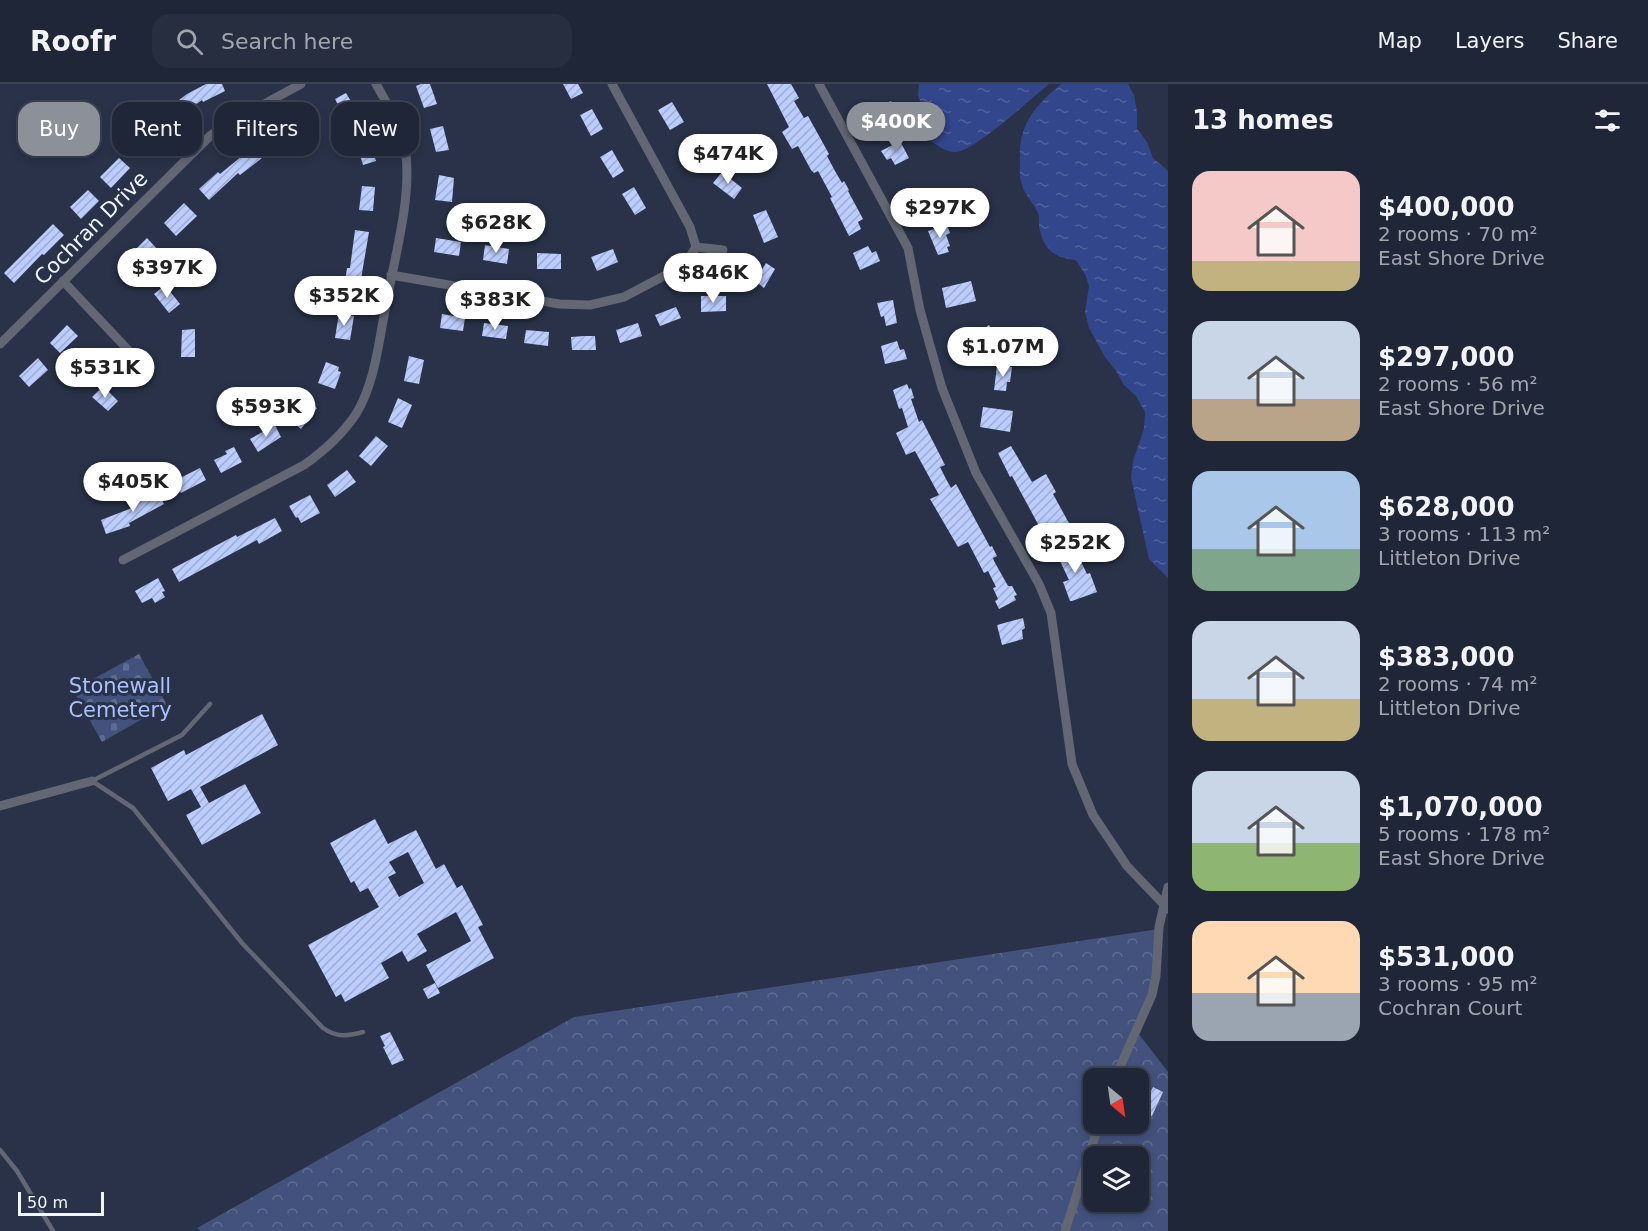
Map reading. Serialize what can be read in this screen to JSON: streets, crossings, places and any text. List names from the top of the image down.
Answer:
{
  "streets": {
    "street": ["Cochran Drive"]
  },
  "parks": ["Stonewall Cemetery"],
  "scale_bar": "50 m",
  "north": "bottom right",
  "page": {
    "header": "Roofr",
    "search": "Search here",
    "nav": ["Map", "Layers", "Share"],
    "heading": "13 homes",
    "price": [
      "$400K",
      "$474K",
      "$297K",
      "$628K",
      "$397K",
      "$846K",
      "$352K",
      "$383K",
      "$1.07M",
      "$531K",
      "$593K",
      "$405K",
      "$252K"
    ],
    "chip": [
      "Buy",
      "Rent",
      "Filters",
      "New"
    ],
    "list": [
      {
        "name": "$400,000",
        "note": "2 rooms · 70 m² · East Shore Drive"
      },
      {
        "name": "$297,000",
        "note": "2 rooms · 56 m² · East Shore Drive"
      },
      {
        "name": "$628,000",
        "note": "3 rooms · 113 m² · Littleton Drive"
      },
      {
        "name": "$383,000",
        "note": "2 rooms · 74 m² · Littleton Drive"
      },
      {
        "name": "$1,070,000",
        "note": "5 rooms · 178 m² · East Shore Drive"
      },
      {
        "name": "$531,000",
        "note": "3 rooms · 95 m² · Cochran Court"
      }
    ],
    "scale": "50 m"
  }
}
